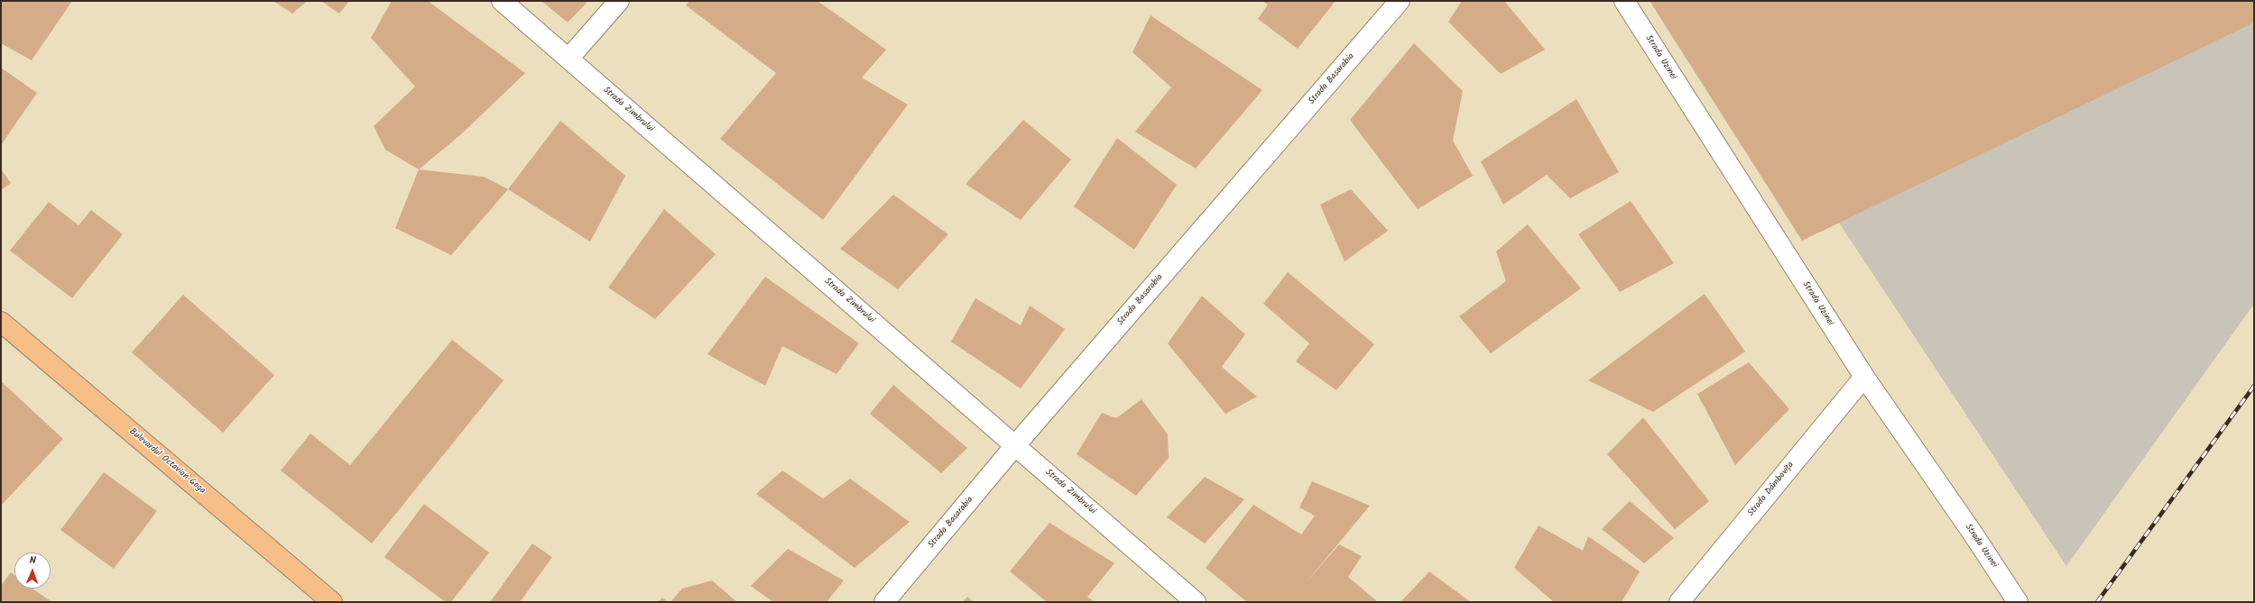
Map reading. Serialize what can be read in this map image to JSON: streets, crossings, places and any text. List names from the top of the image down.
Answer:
{
  "streets": {
    "main road": ["Bulevardul Octavian Goga"],
    "street": [
      "Strada Uzinei",
      "Strada Basarabia",
      "Strada Zimbrului",
      "Strada Dâmbovița"
    ]
  },
  "crossings": [
    ["Strada Uzinei", "Strada Dâmbovița"],
    ["Strada Basarabia", "Strada Zimbrului"]
  ],
  "north": "top"
}
